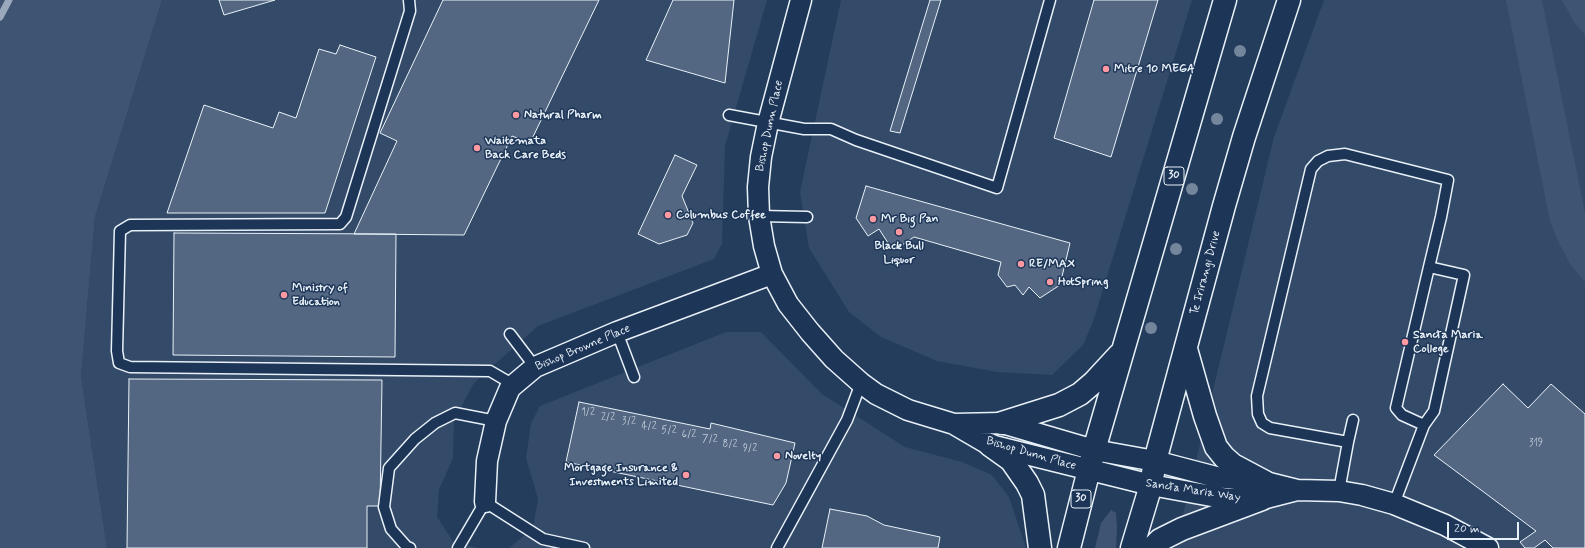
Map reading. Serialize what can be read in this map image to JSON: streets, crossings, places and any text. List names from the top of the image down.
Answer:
{
  "streets": {
    "main road": ["30", "Te Irirangi Drive"],
    "street": ["Bishop Dunn Place", "Bishop Browne Place", "Sancta Maria Way"]
  },
  "crossings": [
    ["Bishop Dunn Place", "30"],
    ["Bishop Dunn Place", "Bishop Browne Place"],
    ["Bishop Dunn Place", "Sancta Maria Way"],
    ["30", "Sancta Maria Way"],
    ["Te Irirangi Drive", "Sancta Maria Way"]
  ],
  "places": [
    "Mitre 10 MEGA",
    "Natural Pharm",
    "Waitemata Back Care Beds",
    "Columbus Coffee",
    "Mr Big Pan",
    "Black Bull Liquor",
    "RE/MAX",
    "HotSpring",
    "Ministry of Education",
    "Sancta Maria College",
    "Novelty",
    "Mortgage Insurance & Investments Limited"
  ],
  "house_numbers": [
    "1/2",
    "2/2",
    "3/2",
    "4/2",
    "5/2",
    "6/2",
    "7/2",
    "319",
    "8/2",
    "9/2"
  ],
  "scale_bar": "20 m"
}
